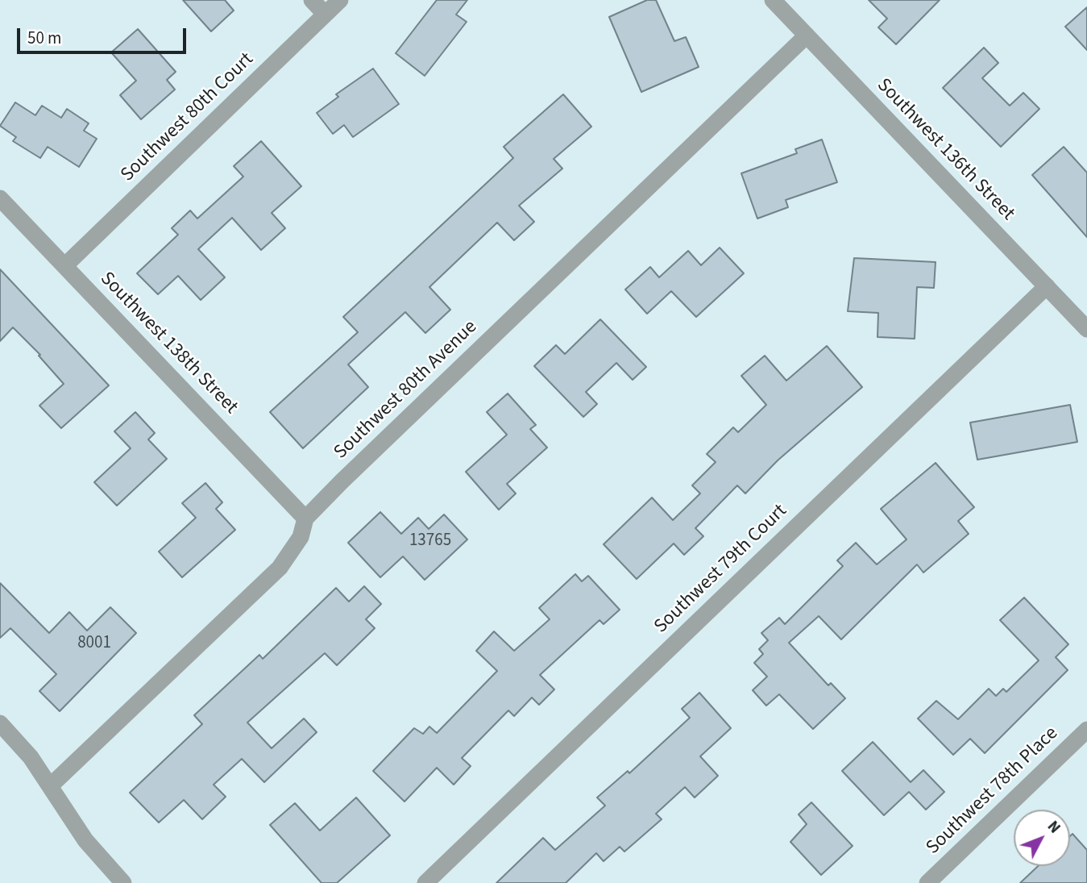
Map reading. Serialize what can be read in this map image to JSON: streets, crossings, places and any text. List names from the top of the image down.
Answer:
{
  "streets": {
    "street": [
      "Southwest 80th Court",
      "Southwest 136th Street",
      "Southwest 138th Street",
      "Southwest 80th Avenue",
      "Southwest 79th Court",
      "Southwest 78th Place"
    ]
  },
  "crossings": [
    ["Southwest 80th Court", "Southwest 138th Street"],
    ["Southwest 136th Street", "Southwest 80th Avenue"],
    ["Southwest 136th Street", "Southwest 79th Court"],
    ["Southwest 138th Street", "Southwest 80th Avenue"]
  ],
  "house_numbers": ["13765", "8001"],
  "scale_bar": "50 m",
  "north": "top right"
}
